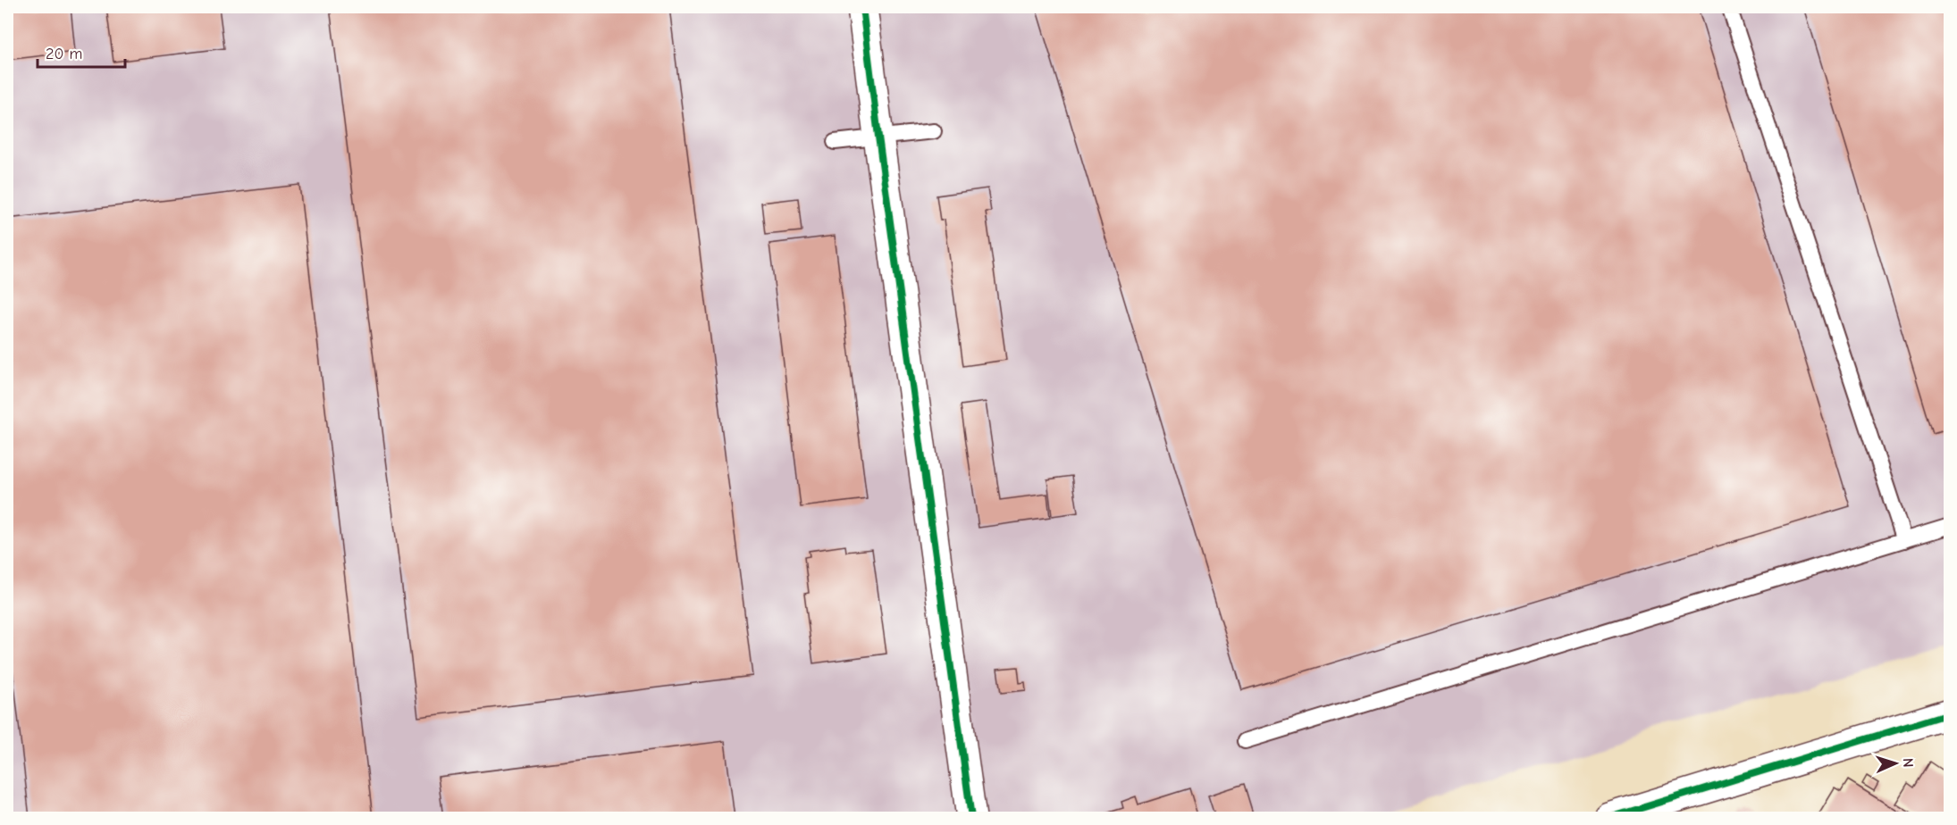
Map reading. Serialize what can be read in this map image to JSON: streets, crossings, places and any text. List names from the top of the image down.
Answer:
{
  "scale_bar": "20 m",
  "north": "right"
}
